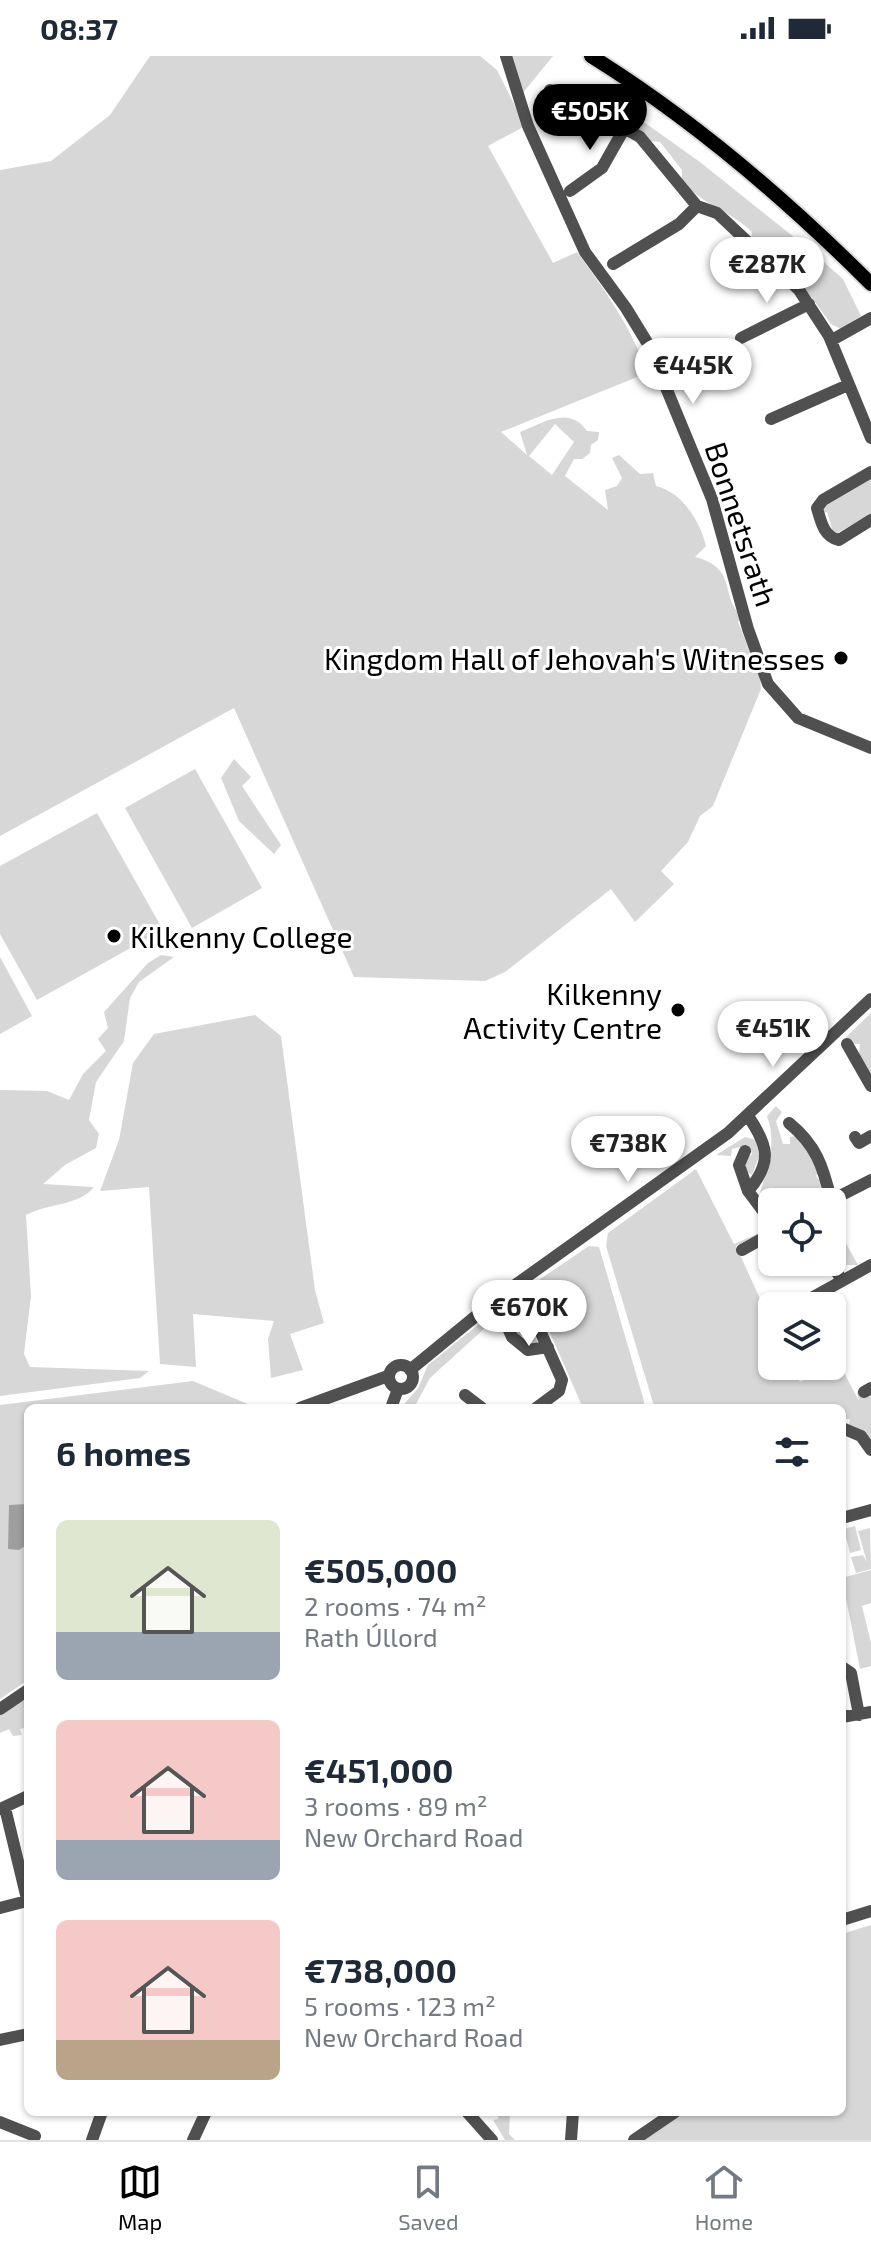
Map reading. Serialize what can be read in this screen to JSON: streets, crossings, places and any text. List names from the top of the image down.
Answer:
{
  "streets": {
    "street": ["Bonnetsrath"]
  },
  "places": ["Kingdom Hall of Jehovah's Witnesses", "Kilkenny College", "Kilkenny Activity Centre"],
  "page": {
    "status": "08:37",
    "price": [
      "€505K",
      "€287K",
      "€445K",
      "€451K",
      "€738K",
      "€670K"
    ],
    "heading": "6 homes",
    "list": [
      {
        "name": "€505,000",
        "note": "2 rooms · 74 m² · Rath Úllord"
      },
      {
        "name": "€451,000",
        "note": "3 rooms · 89 m² · New Orchard Road"
      },
      {
        "name": "€738,000",
        "note": "5 rooms · 123 m² · New Orchard Road"
      }
    ],
    "tabs": ["Map", "Saved", "Home"]
  }
}
